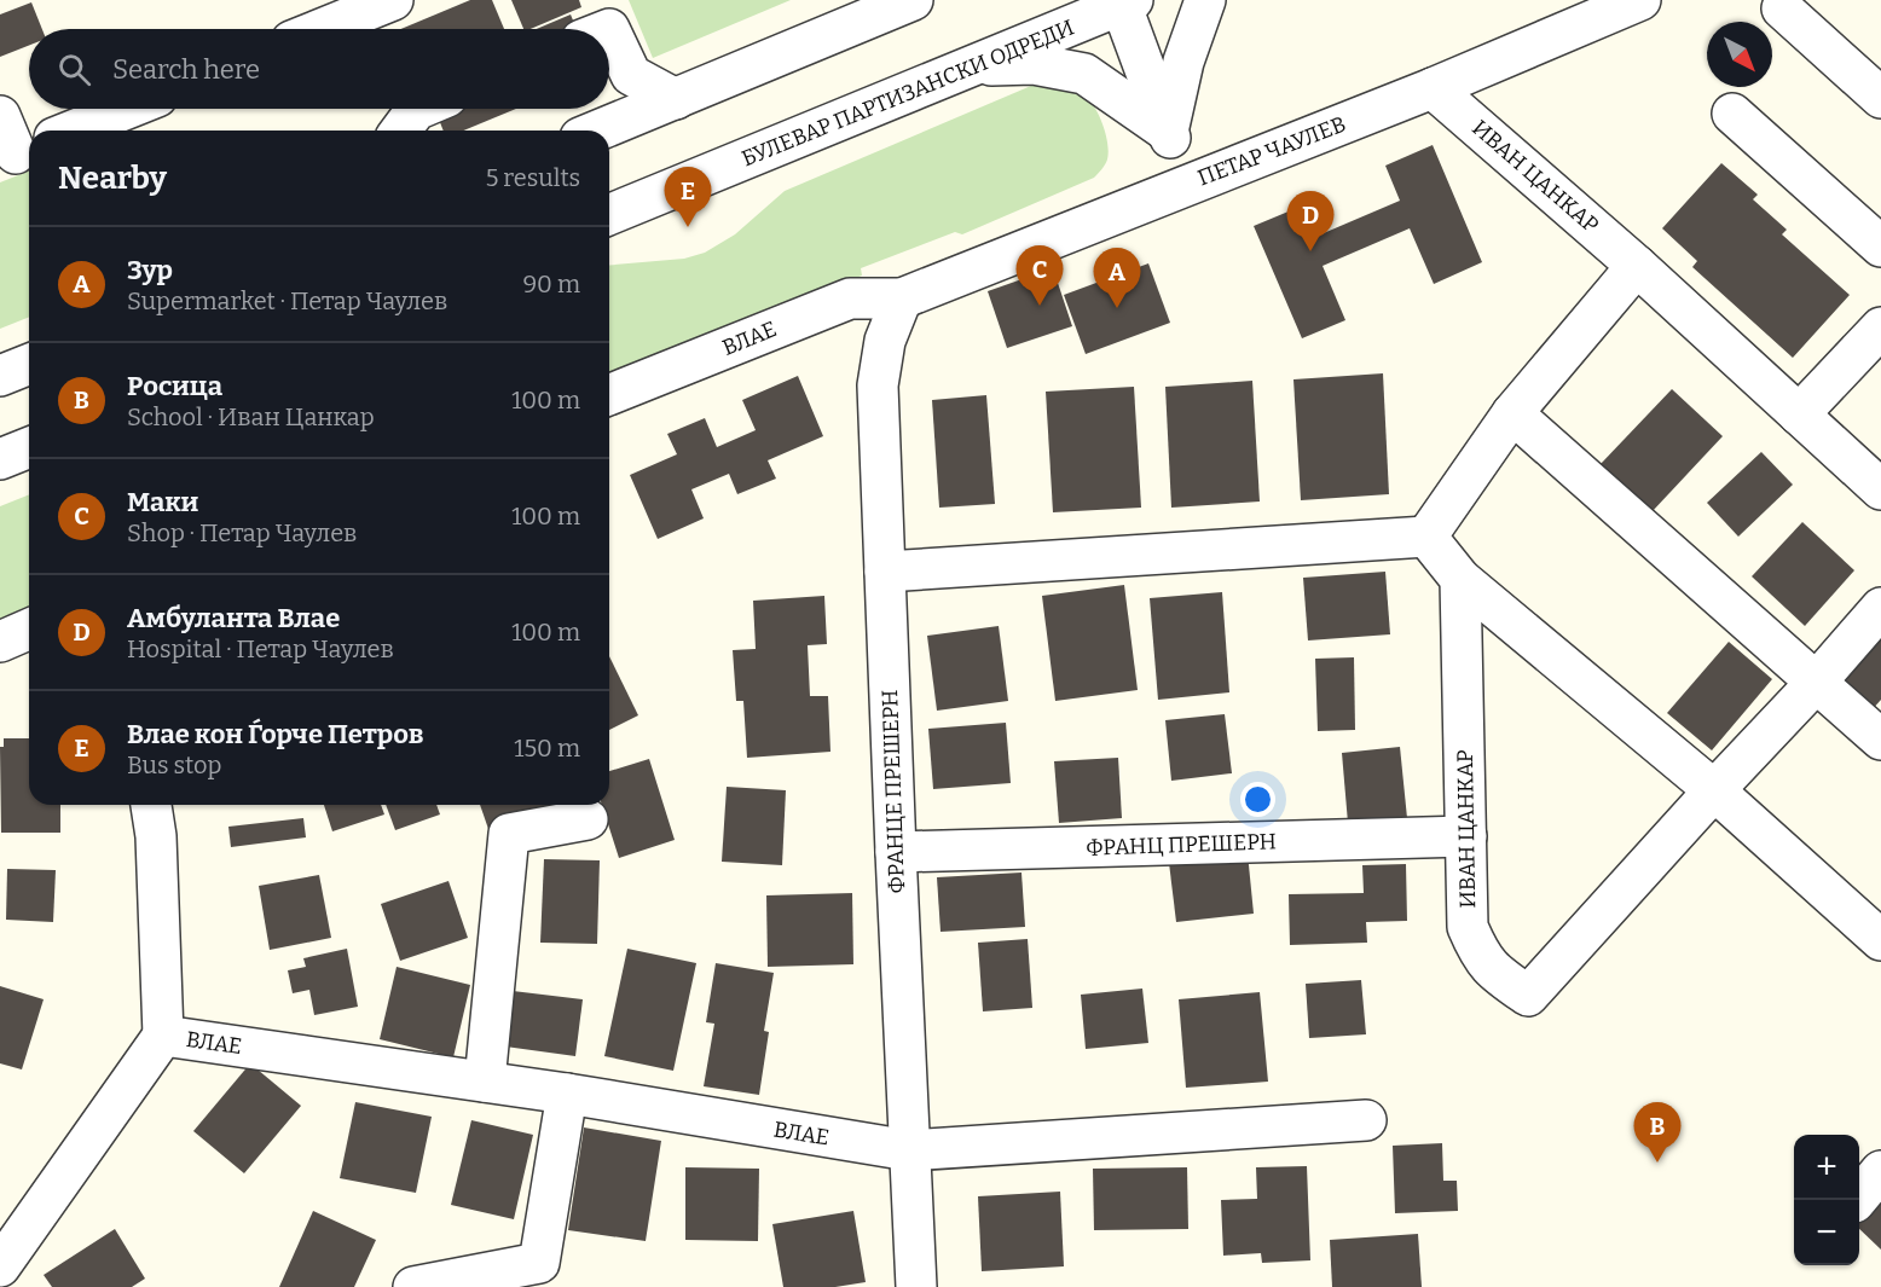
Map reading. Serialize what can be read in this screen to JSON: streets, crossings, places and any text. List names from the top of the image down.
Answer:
{
  "streets": {
    "street": [
      "БУЛЕВАР ПАРТИЗАНСКИ ОДРЕДИ",
      "ПЕТАР ЧАУЛЕВ",
      "ИВАН ЦАНКАР",
      "ВЛАЕ",
      "ФРАНЦE ПРЕШЕРН",
      "ФРАНЦ ПРЕШЕРН"
    ]
  },
  "crossings": [
    ["ПЕТАР ЧАУЛЕВ", "ИВАН ЦАНКАР"],
    ["ПЕТАР ЧАУЛЕВ", "ВЛАЕ"],
    ["ПЕТАР ЧАУЛЕВ", "ФРАНЦE ПРЕШЕРН"],
    ["ИВАН ЦАНКАР", "ФРАНЦ ПРЕШЕРН"],
    ["ВЛАЕ", "ФРАНЦE ПРЕШЕРН"],
    ["ФРАНЦE ПРЕШЕРН", "ФРАНЦ ПРЕШЕРН"]
  ],
  "north": "bottom right",
  "page": {
    "search": "Search here",
    "heading": ["Nearby", "5 results"],
    "pins": [
      "E",
      "D",
      "C",
      "A",
      "B"
    ],
    "list": [
      {
        "mark": "A",
        "name": "Зур",
        "note": "Supermarket · Петар Чаулев",
        "value": "90 m"
      },
      {
        "mark": "B",
        "name": "Росица",
        "note": "School · Иван Цанкар",
        "value": "100 m"
      },
      {
        "mark": "C",
        "name": "Маки",
        "note": "Shop · Петар Чаулев",
        "value": "100 m"
      },
      {
        "mark": "D",
        "name": "Амбуланта Влае",
        "note": "Hospital · Петар Чаулев",
        "value": "100 m"
      },
      {
        "mark": "E",
        "name": "Влае кон Ѓорче Петров",
        "note": "Bus stop",
        "value": "150 m"
      }
    ],
    "map_buttons": ["+", "−"]
  }
}
